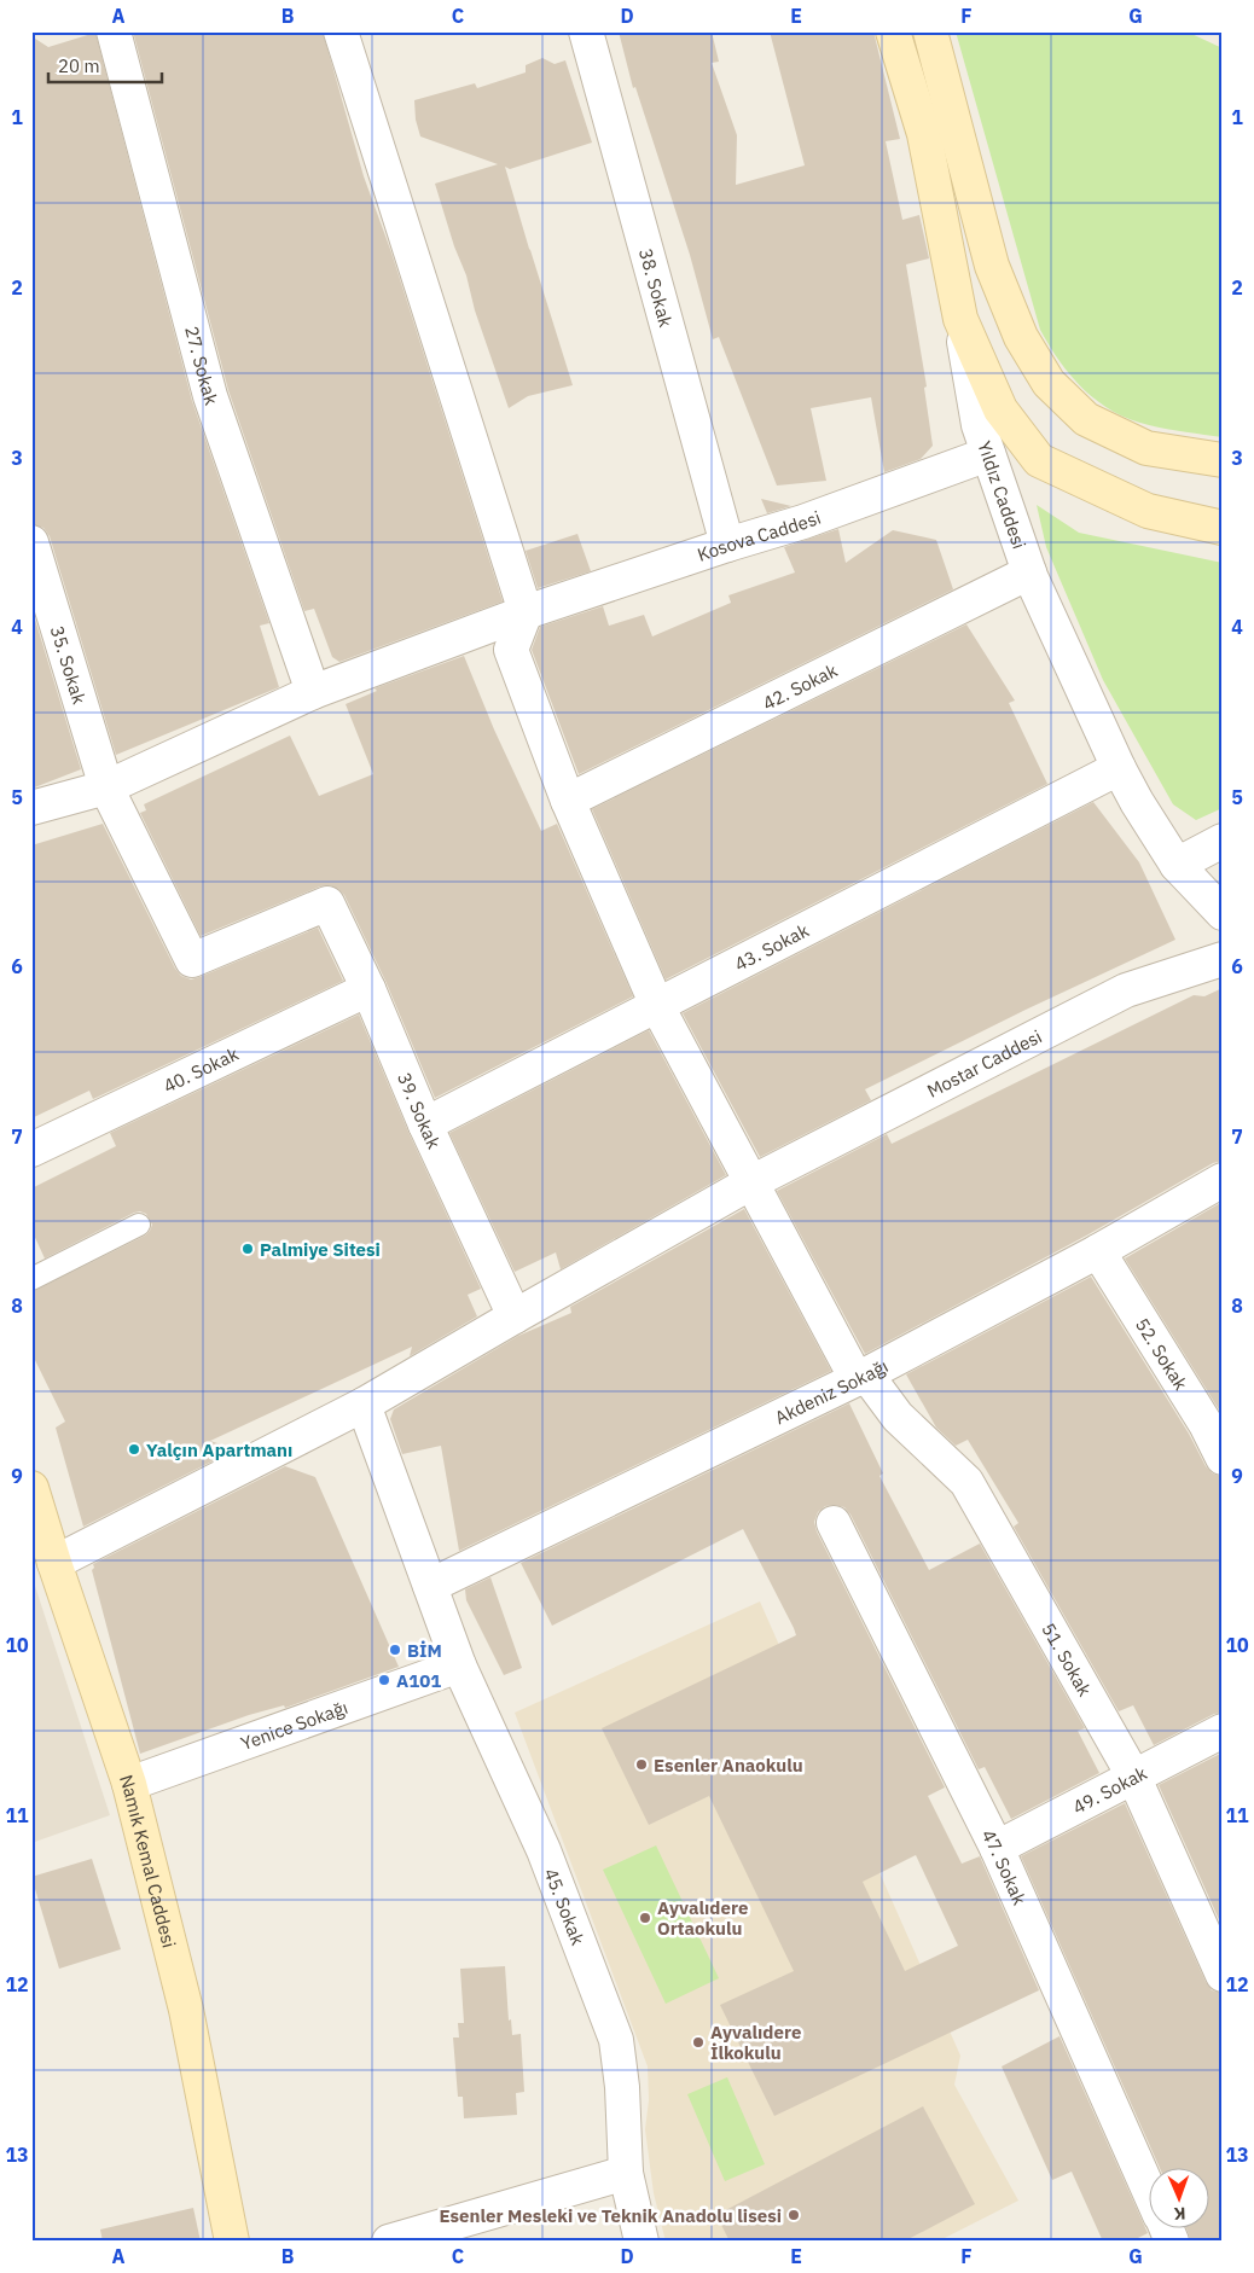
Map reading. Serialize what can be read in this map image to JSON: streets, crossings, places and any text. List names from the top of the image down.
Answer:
{
  "streets": {
    "main road": ["Yıldız Caddesi", "Namık Kemal Caddesi"],
    "street": [
      "38. Sokak",
      "27. Sokak",
      "Kosova Caddesi",
      "35. Sokak",
      "42. Sokak",
      "43. Sokak",
      "Mostar Caddesi",
      "40. Sokak",
      "39. Sokak",
      "52. Sokak",
      "Akdeniz Sokağı",
      "51. Sokak",
      "Yenice Sokağı",
      "49. Sokak",
      "47. Sokak",
      "45. Sokak"
    ]
  },
  "crossings": [
    ["38. Sokak", "Kosova Caddesi"],
    ["27. Sokak", "Kosova Caddesi"],
    ["Yıldız Caddesi", "Kosova Caddesi"],
    ["Yıldız Caddesi", "42. Sokak"],
    ["Yıldız Caddesi", "43. Sokak"],
    ["Kosova Caddesi", "35. Sokak"],
    ["Kosova Caddesi", "51. Sokak"],
    ["35. Sokak", "39. Sokak"],
    ["42. Sokak", "51. Sokak"],
    ["43. Sokak", "39. Sokak"],
    ["43. Sokak", "51. Sokak"],
    ["Mostar Caddesi", "39. Sokak"],
    ["Mostar Caddesi", "51. Sokak"],
    ["Mostar Caddesi", "Namık Kemal Caddesi"],
    ["Mostar Caddesi", "45. Sokak"],
    ["40. Sokak", "39. Sokak"],
    ["52. Sokak", "Akdeniz Sokağı"],
    ["Akdeniz Sokağı", "51. Sokak"],
    ["Akdeniz Sokağı", "45. Sokak"],
    ["51. Sokak", "49. Sokak"],
    ["Yenice Sokağı", "Namık Kemal Caddesi"],
    ["Yenice Sokağı", "45. Sokak"],
    ["49. Sokak", "47. Sokak"]
  ],
  "places": [
    "Palmiye Sitesi",
    "Yalçın Apartmanı",
    "BİM",
    "A101",
    "Esenler Anaokulu",
    "Ayvalıdere Ortaokulu",
    "Ayvalıdere İlkokulu",
    "Esenler Mesleki ve Teknik Anadolu lisesi"
  ],
  "scale_bar": "20 m",
  "north": "bottom",
  "grid": {
    "columns": [
      "A",
      "B",
      "C",
      "D",
      "E",
      "F",
      "G"
    ],
    "rows": [
      "1",
      "2",
      "3",
      "4",
      "5",
      "6",
      "7",
      "8",
      "9",
      "10",
      "11",
      "12",
      "13"
    ]
  }
}
